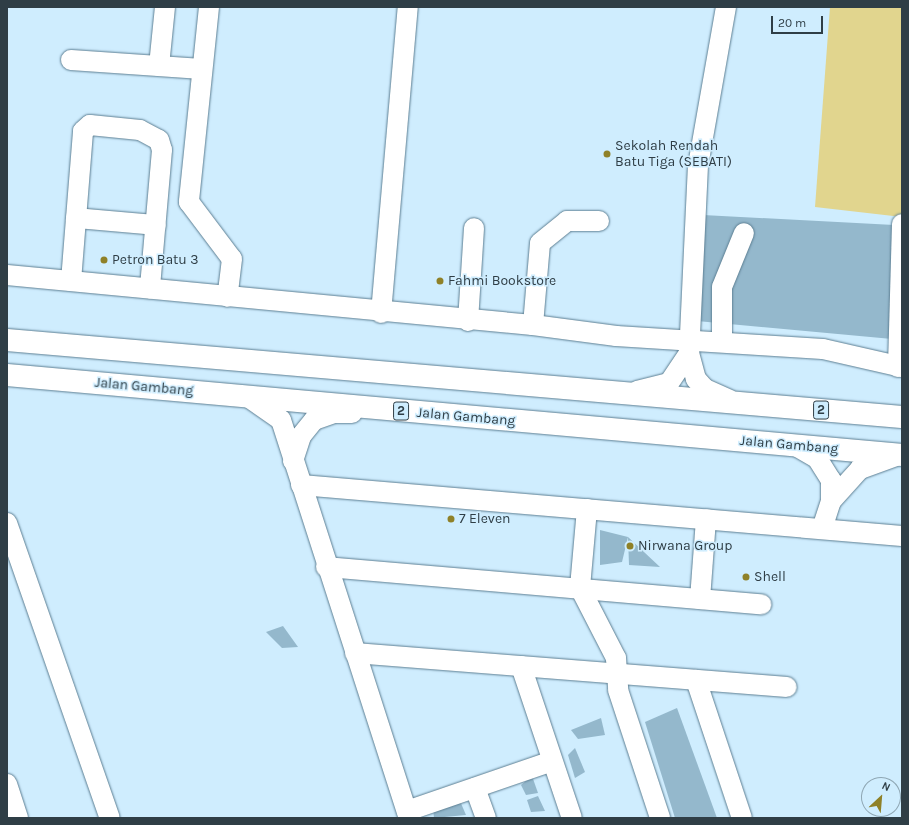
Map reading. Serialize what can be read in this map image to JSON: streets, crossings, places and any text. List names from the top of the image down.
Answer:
{
  "streets": {
    "highway": ["Jalan Gambang", "2"]
  },
  "places": [
    "Sekolah Rendah Batu Tiga (SEBATI)",
    "Petron Batu 3",
    "Fahmi Bookstore",
    "7 Eleven",
    "Nirwana Group",
    "Shell"
  ],
  "scale_bar": "20 m",
  "north": "top right"
}
